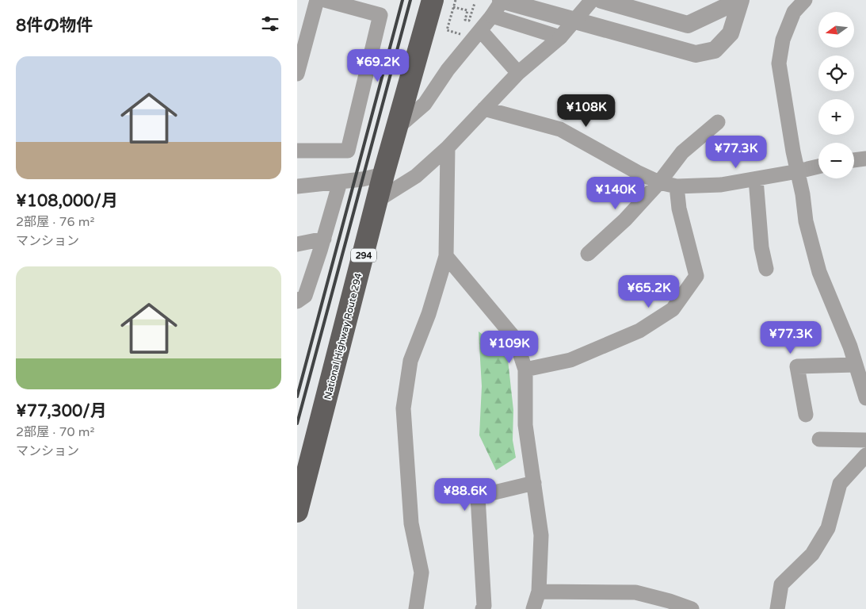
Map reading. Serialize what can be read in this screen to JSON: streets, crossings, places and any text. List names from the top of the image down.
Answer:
{
  "streets": {
    "highway": ["294", "National Highway Route 294"]
  },
  "north": "left",
  "page": {
    "heading": "8件の物件",
    "map_buttons": ["+", "−"],
    "list": [
      {
        "name": "¥108,000/月",
        "note": "2部屋 · 76 m² · マンション"
      },
      {
        "name": "¥77,300/月",
        "note": "2部屋 · 70 m² · マンション"
      }
    ],
    "price": [
      "¥69.2K",
      "¥108K",
      "¥77.3K",
      "¥140K",
      "¥65.2K",
      "¥77.3K",
      "¥109K",
      "¥88.6K"
    ]
  }
}
